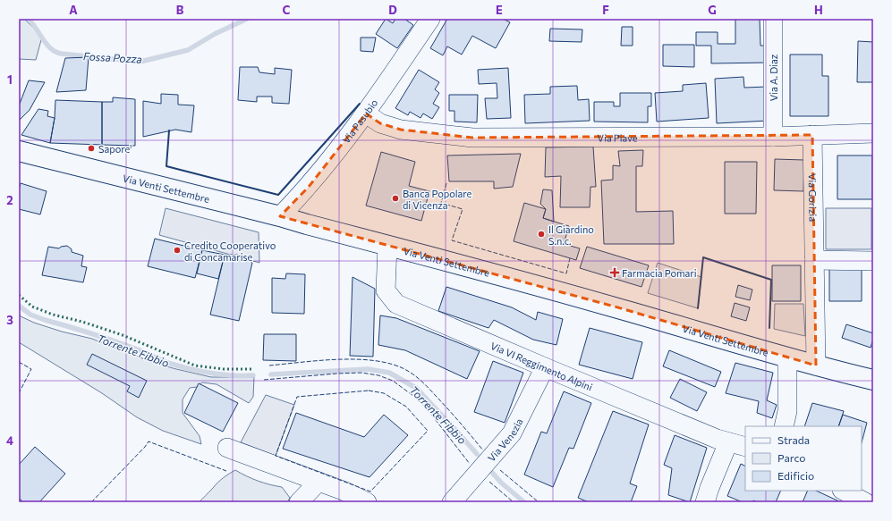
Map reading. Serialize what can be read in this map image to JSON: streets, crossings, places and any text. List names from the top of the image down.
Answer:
{
  "streets": {
    "main road": ["Via Venti Settembre"],
    "street": [
      "Via A. Diaz",
      "Via Pasubio",
      "Via Piave",
      "Via Gorizia",
      "Via VI Reggimento Alpini",
      "Via Venezia"
    ]
  },
  "crossings": [
    ["Via A. Diaz", "Via Piave"],
    ["Via Pasubio", "Via Piave"],
    ["Via Pasubio", "Via Venti Settembre"],
    ["Via Piave", "Via Gorizia"],
    ["Via Venti Settembre", "Via Gorizia"],
    ["Via Venti Settembre", "Via VI Reggimento Alpini"],
    ["Via VI Reggimento Alpini", "Via Venezia"]
  ],
  "water": ["Fossa Pozza", "Torrente Fibbio"],
  "places": {
    "other": [
      "Sapore'",
      "Banca Popolare di Vicenza",
      "Il Giardino S.n.c.",
      "Credito Cooperativo di Concamarise"
    ],
    "health": ["Farmacia Pomari"]
  },
  "legend": ["Strada", "Parco", "Edificio"],
  "grid": {
    "columns": [
      "A",
      "B",
      "C",
      "D",
      "E",
      "F",
      "G",
      "H"
    ],
    "rows": [
      "1",
      "2",
      "3",
      "4"
    ]
  }
}
